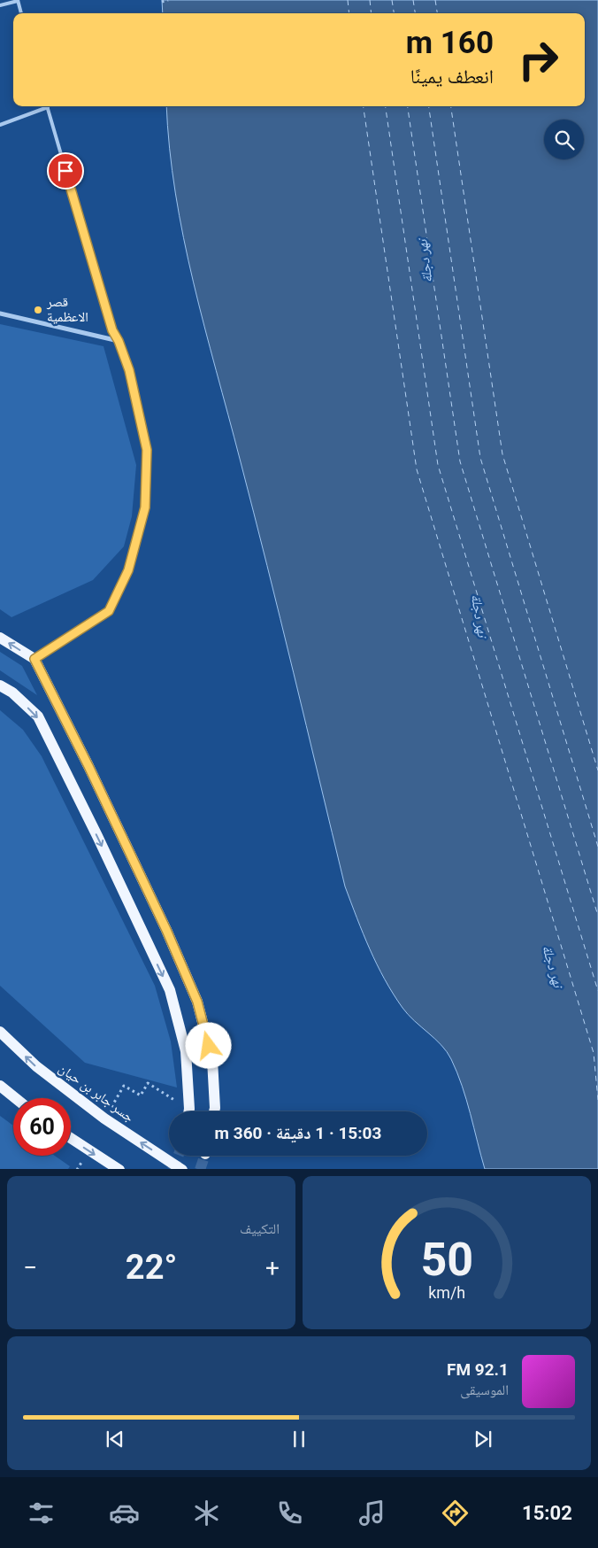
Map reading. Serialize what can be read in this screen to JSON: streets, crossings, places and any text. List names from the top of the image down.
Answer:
{
  "streets": {
    "main road": ["جسر جابر بن حيان"]
  },
  "water": ["نهر دجلة"],
  "places": ["قصر الاعظمية"],
  "page": {
    "turn": ["160 m", "انعطف يمينًا"],
    "limit": "60",
    "trip": "15:03 · 1 دقيقة · 360 m",
    "tile": "التكييف",
    "heat": ["−", "22°", "+"],
    "song": ["92.1 FM", "الموسيقى"],
    "tabs": "15:02",
    "gauge": ["50", "km/h"]
  }
}
